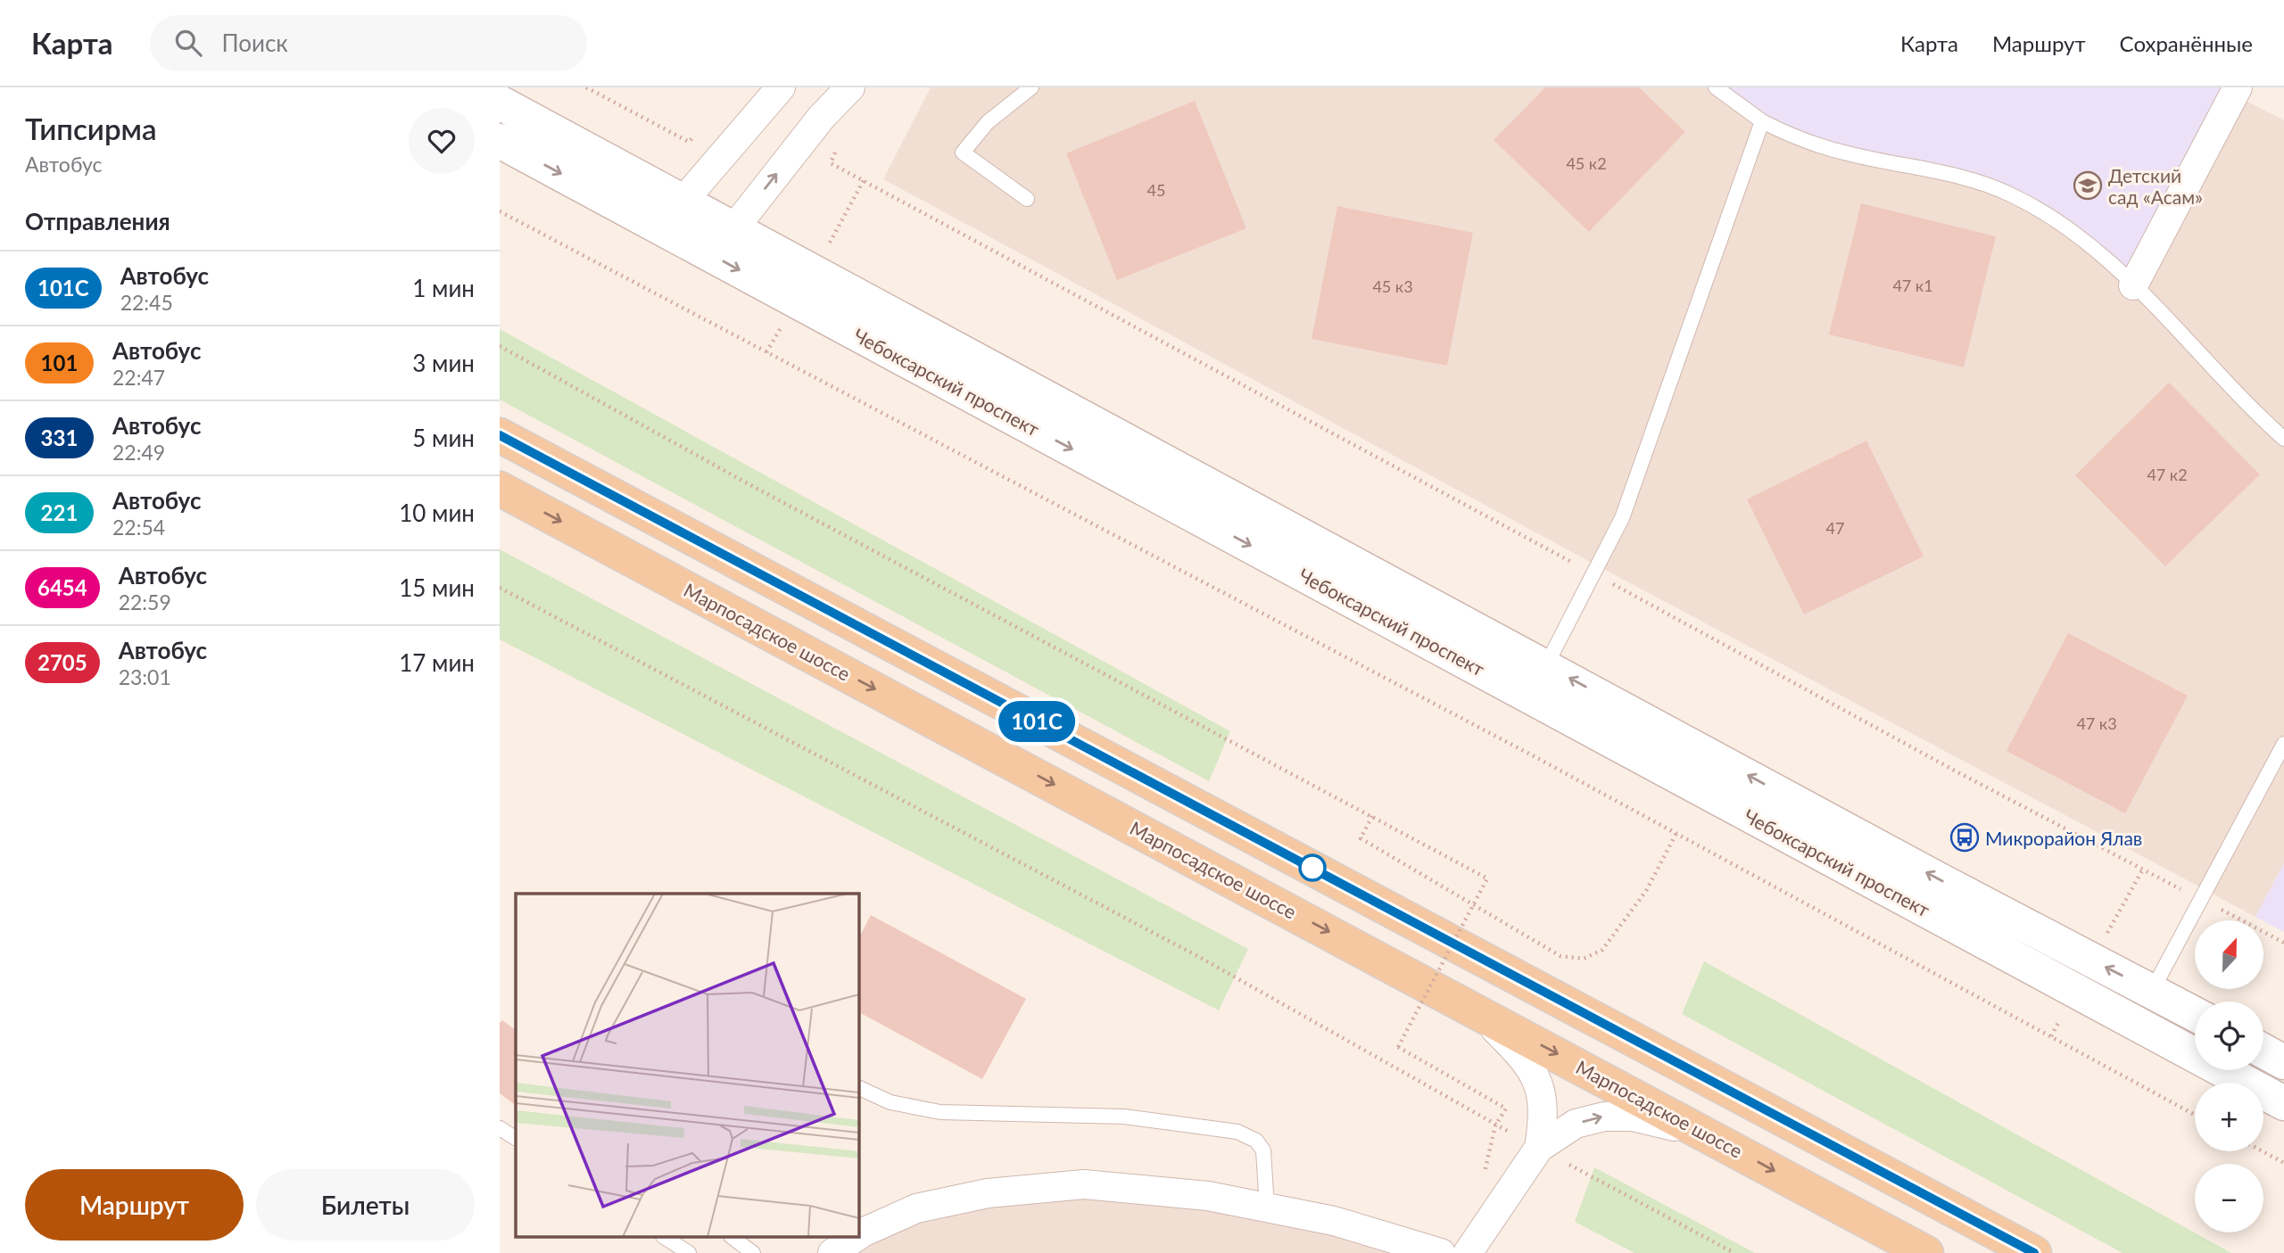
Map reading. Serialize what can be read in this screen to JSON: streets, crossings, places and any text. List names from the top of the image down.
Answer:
{
  "streets": {
    "main road": ["Марпосадское шоссе"],
    "street": ["Чебоксарский проспект"]
  },
  "places": {
    "school or university": ["Детский сад «Асам»"],
    "bus stop": ["Микрорайон Ялав"]
  },
  "lines": ["bus line 101С"],
  "house_numbers": [
    "45 к2",
    "45",
    "47 к1",
    "45 к3",
    "47 к2",
    "47",
    "47 к3"
  ],
  "north": "top",
  "page": {
    "header": "Карта",
    "search": "Поиск",
    "nav": ["Карта", "Маршрут", "Сохранённые"],
    "heading": [
      ["Типсирма", "Автобус"],
      "Отправления"
    ],
    "on_map": "101С",
    "list": [
      {
        "mark": "101С",
        "name": "Автобус",
        "note": "22:45",
        "value": "1 мин"
      },
      {
        "mark": "101",
        "name": "Автобус",
        "note": "22:47",
        "value": "3 мин"
      },
      {
        "mark": "331",
        "name": "Автобус",
        "note": "22:49",
        "value": "5 мин"
      },
      {
        "mark": "221",
        "name": "Автобус",
        "note": "22:54",
        "value": "10 мин"
      },
      {
        "mark": "6454",
        "name": "Автобус",
        "note": "22:59",
        "value": "15 мин"
      },
      {
        "mark": "2705",
        "name": "Автобус",
        "note": "23:01",
        "value": "17 мин"
      }
    ],
    "map_buttons": ["+", "−"],
    "buttons": ["Маршрут", "Билеты"]
  }
}
